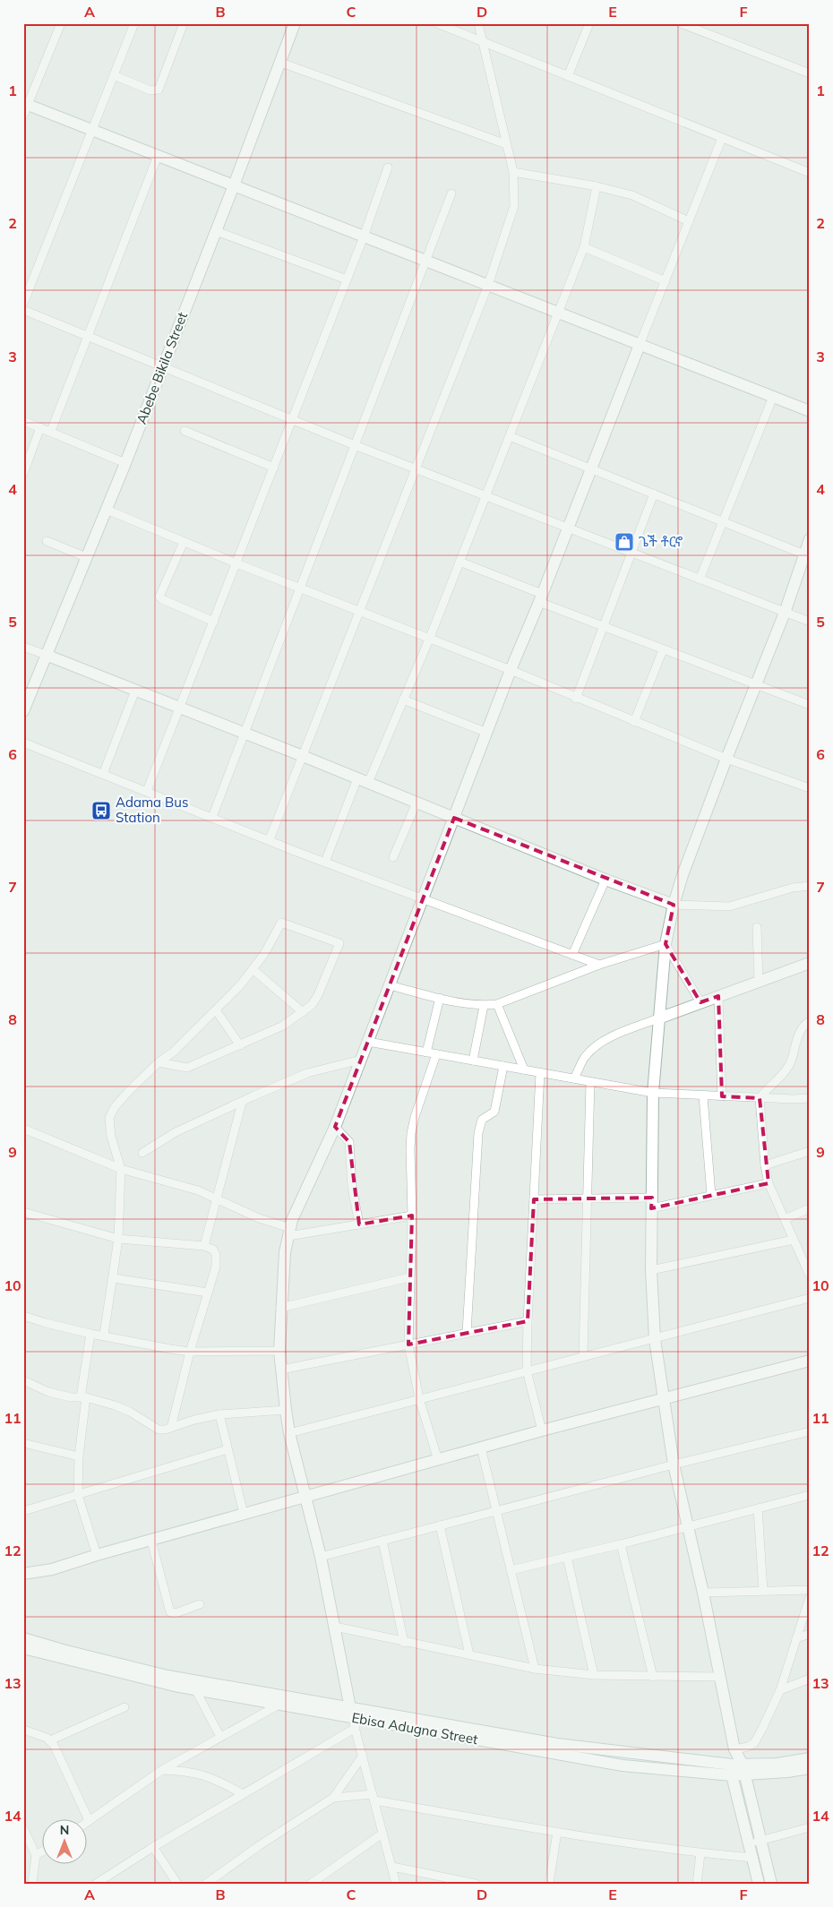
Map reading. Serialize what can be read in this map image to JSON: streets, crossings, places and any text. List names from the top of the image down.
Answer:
{
  "streets": {
    "street": ["Abebe Bikila Street", "Ebisa Adugna Street"]
  },
  "places": {
    "shop": ["ጌች ቶርኖ"],
    "bus stop": ["Adama Bus Station"]
  },
  "north": "top",
  "grid": {
    "columns": [
      "A",
      "B",
      "C",
      "D",
      "E",
      "F"
    ],
    "rows": [
      "1",
      "2",
      "3",
      "4",
      "5",
      "6",
      "7",
      "8",
      "9",
      "10",
      "11",
      "12",
      "13",
      "14"
    ]
  }
}
